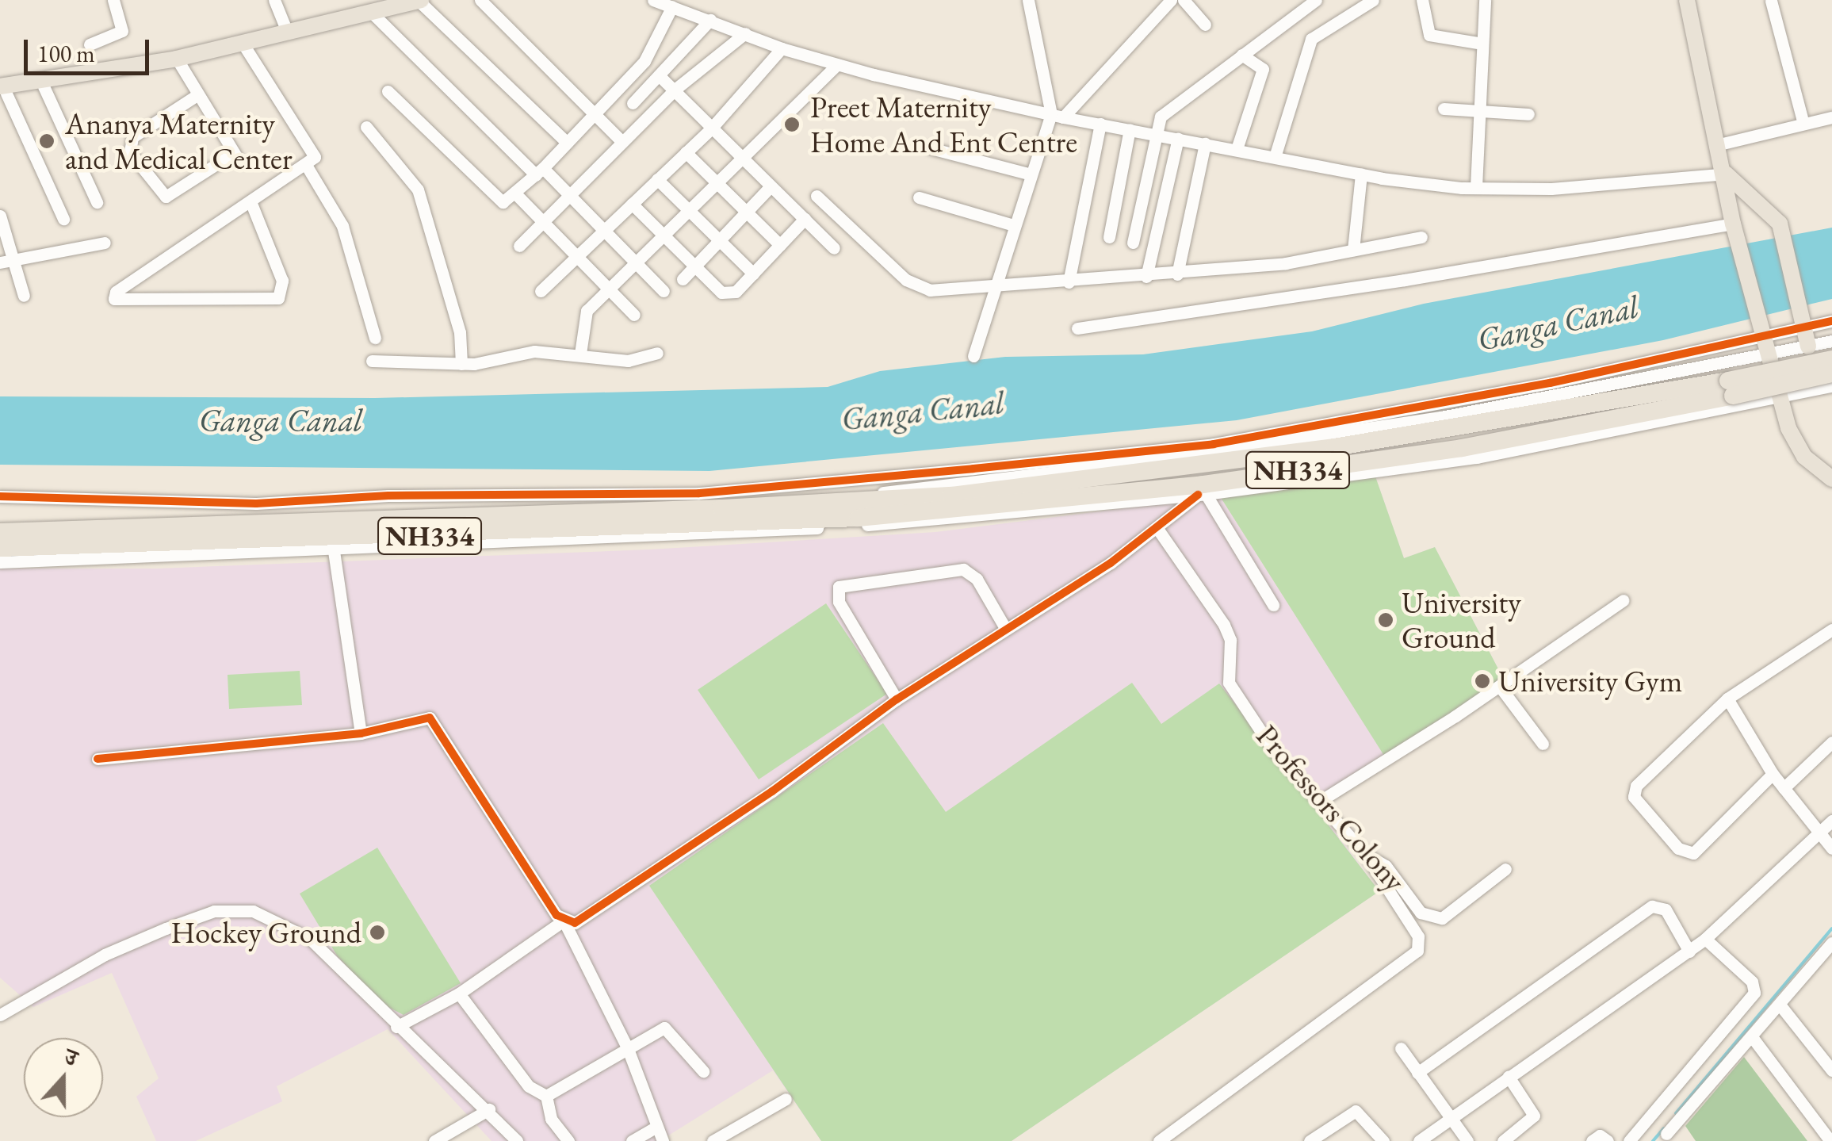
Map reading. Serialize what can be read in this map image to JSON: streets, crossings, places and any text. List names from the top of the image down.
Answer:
{
  "streets": {
    "highway": ["NH334"],
    "street": ["Professors Colony"]
  },
  "water": ["Ganga Canal"],
  "places": [
    "Preet Maternity Home And Ent Centre",
    "Ananya Maternity and Medical Center",
    "University Ground",
    "University Gym",
    "Hockey Ground"
  ],
  "scale_bar": "100 m",
  "north": "top"
}
